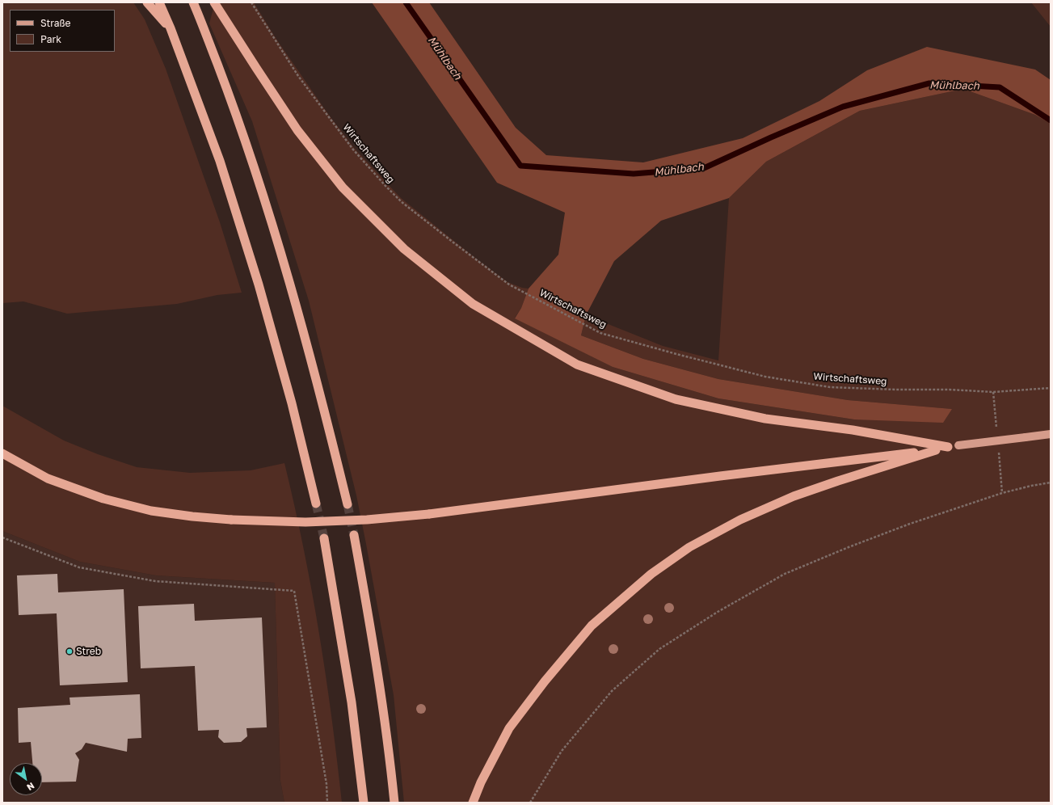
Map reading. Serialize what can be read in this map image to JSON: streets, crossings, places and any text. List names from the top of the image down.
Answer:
{
  "streets": {
    "path": ["Wirtschaftsweg"]
  },
  "water": ["Mühlbach"],
  "places": ["Streb"],
  "legend": ["Straße", "Park"],
  "north": "bottom right"
}
